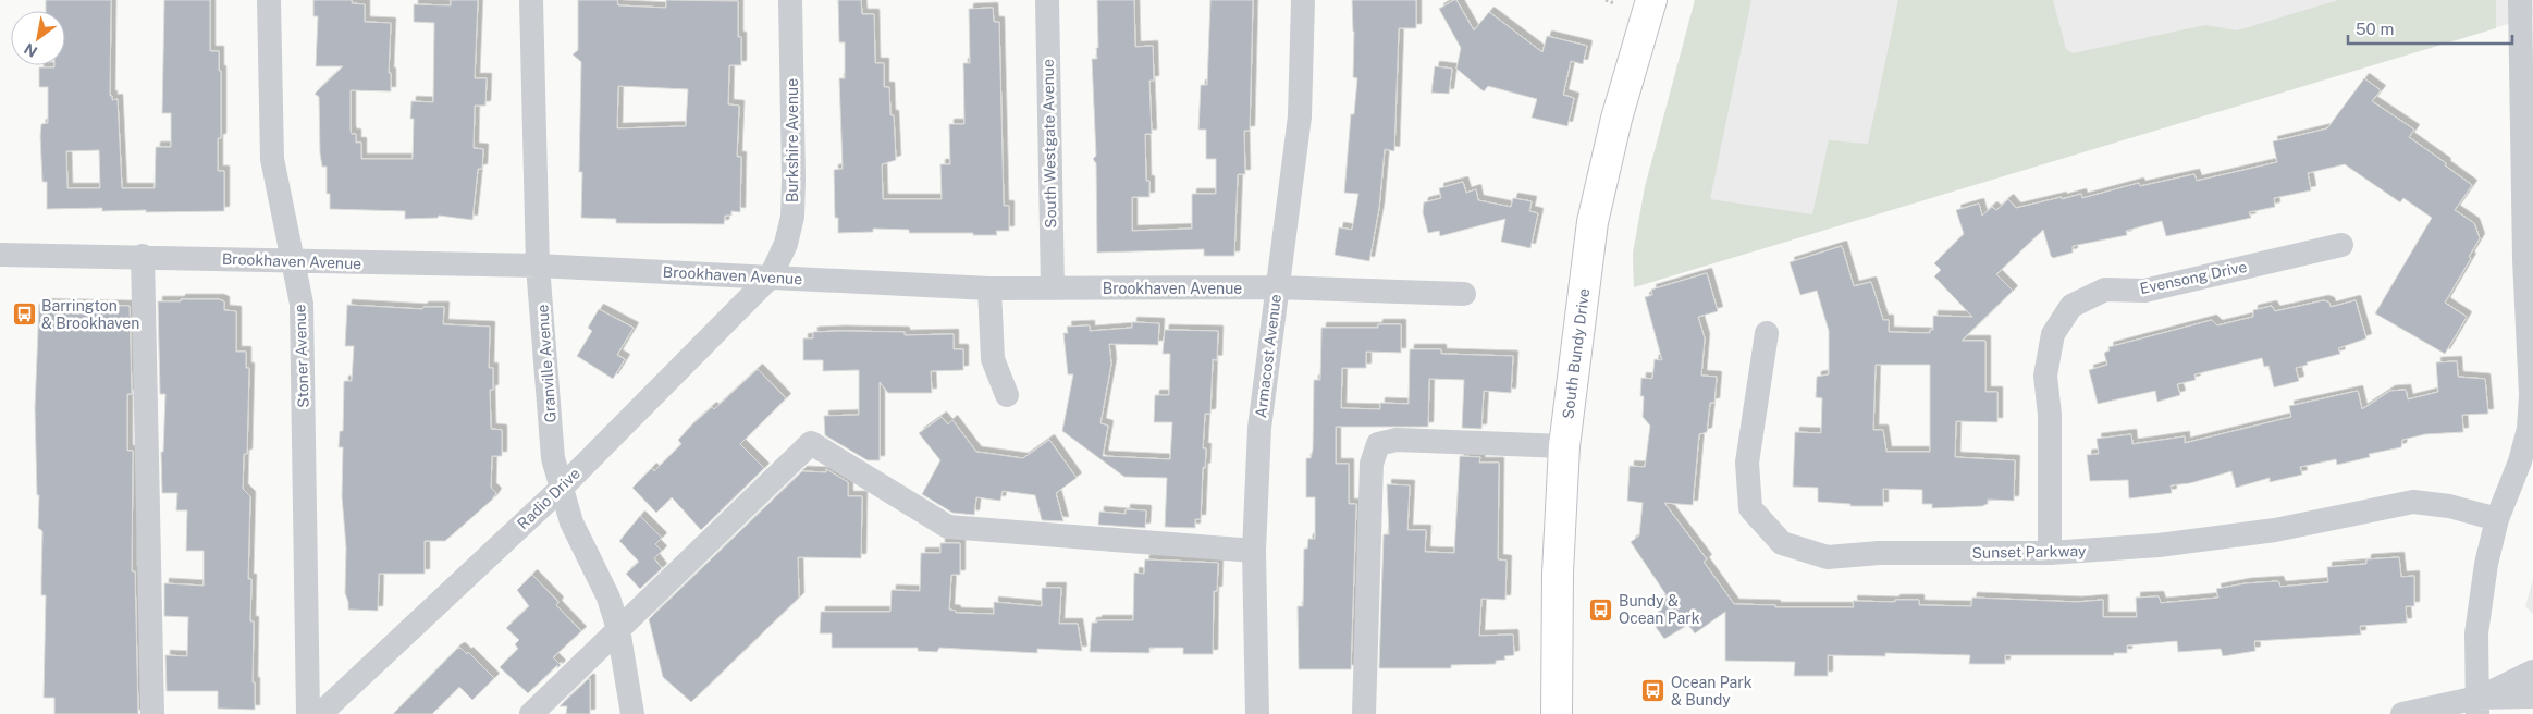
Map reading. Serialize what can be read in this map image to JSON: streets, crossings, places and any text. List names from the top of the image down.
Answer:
{
  "streets": {
    "main road": ["South Bundy Drive"],
    "street": [
      "Burkshire Avenue",
      "South Westgate Avenue",
      "Brookhaven Avenue",
      "Evensong Drive",
      "Stoner Avenue",
      "Armacost Avenue",
      "Granville Avenue",
      "Radio Drive",
      "Sunset Parkway"
    ]
  },
  "crossings": [
    ["Burkshire Avenue", "Brookhaven Avenue"],
    ["Burkshire Avenue", "Radio Drive"],
    ["South Westgate Avenue", "Brookhaven Avenue"],
    ["Brookhaven Avenue", "Stoner Avenue"],
    ["Brookhaven Avenue", "Armacost Avenue"],
    ["Brookhaven Avenue", "Granville Avenue"],
    ["Brookhaven Avenue", "Radio Drive"],
    ["Evensong Drive", "Sunset Parkway"],
    ["Granville Avenue", "Radio Drive"]
  ],
  "places": {
    "bus stop": ["Barrington & Brookhaven", "Bundy & Ocean Park", "Ocean Park & Bundy"]
  },
  "scale_bar": "50 m",
  "north": "bottom left"
}
